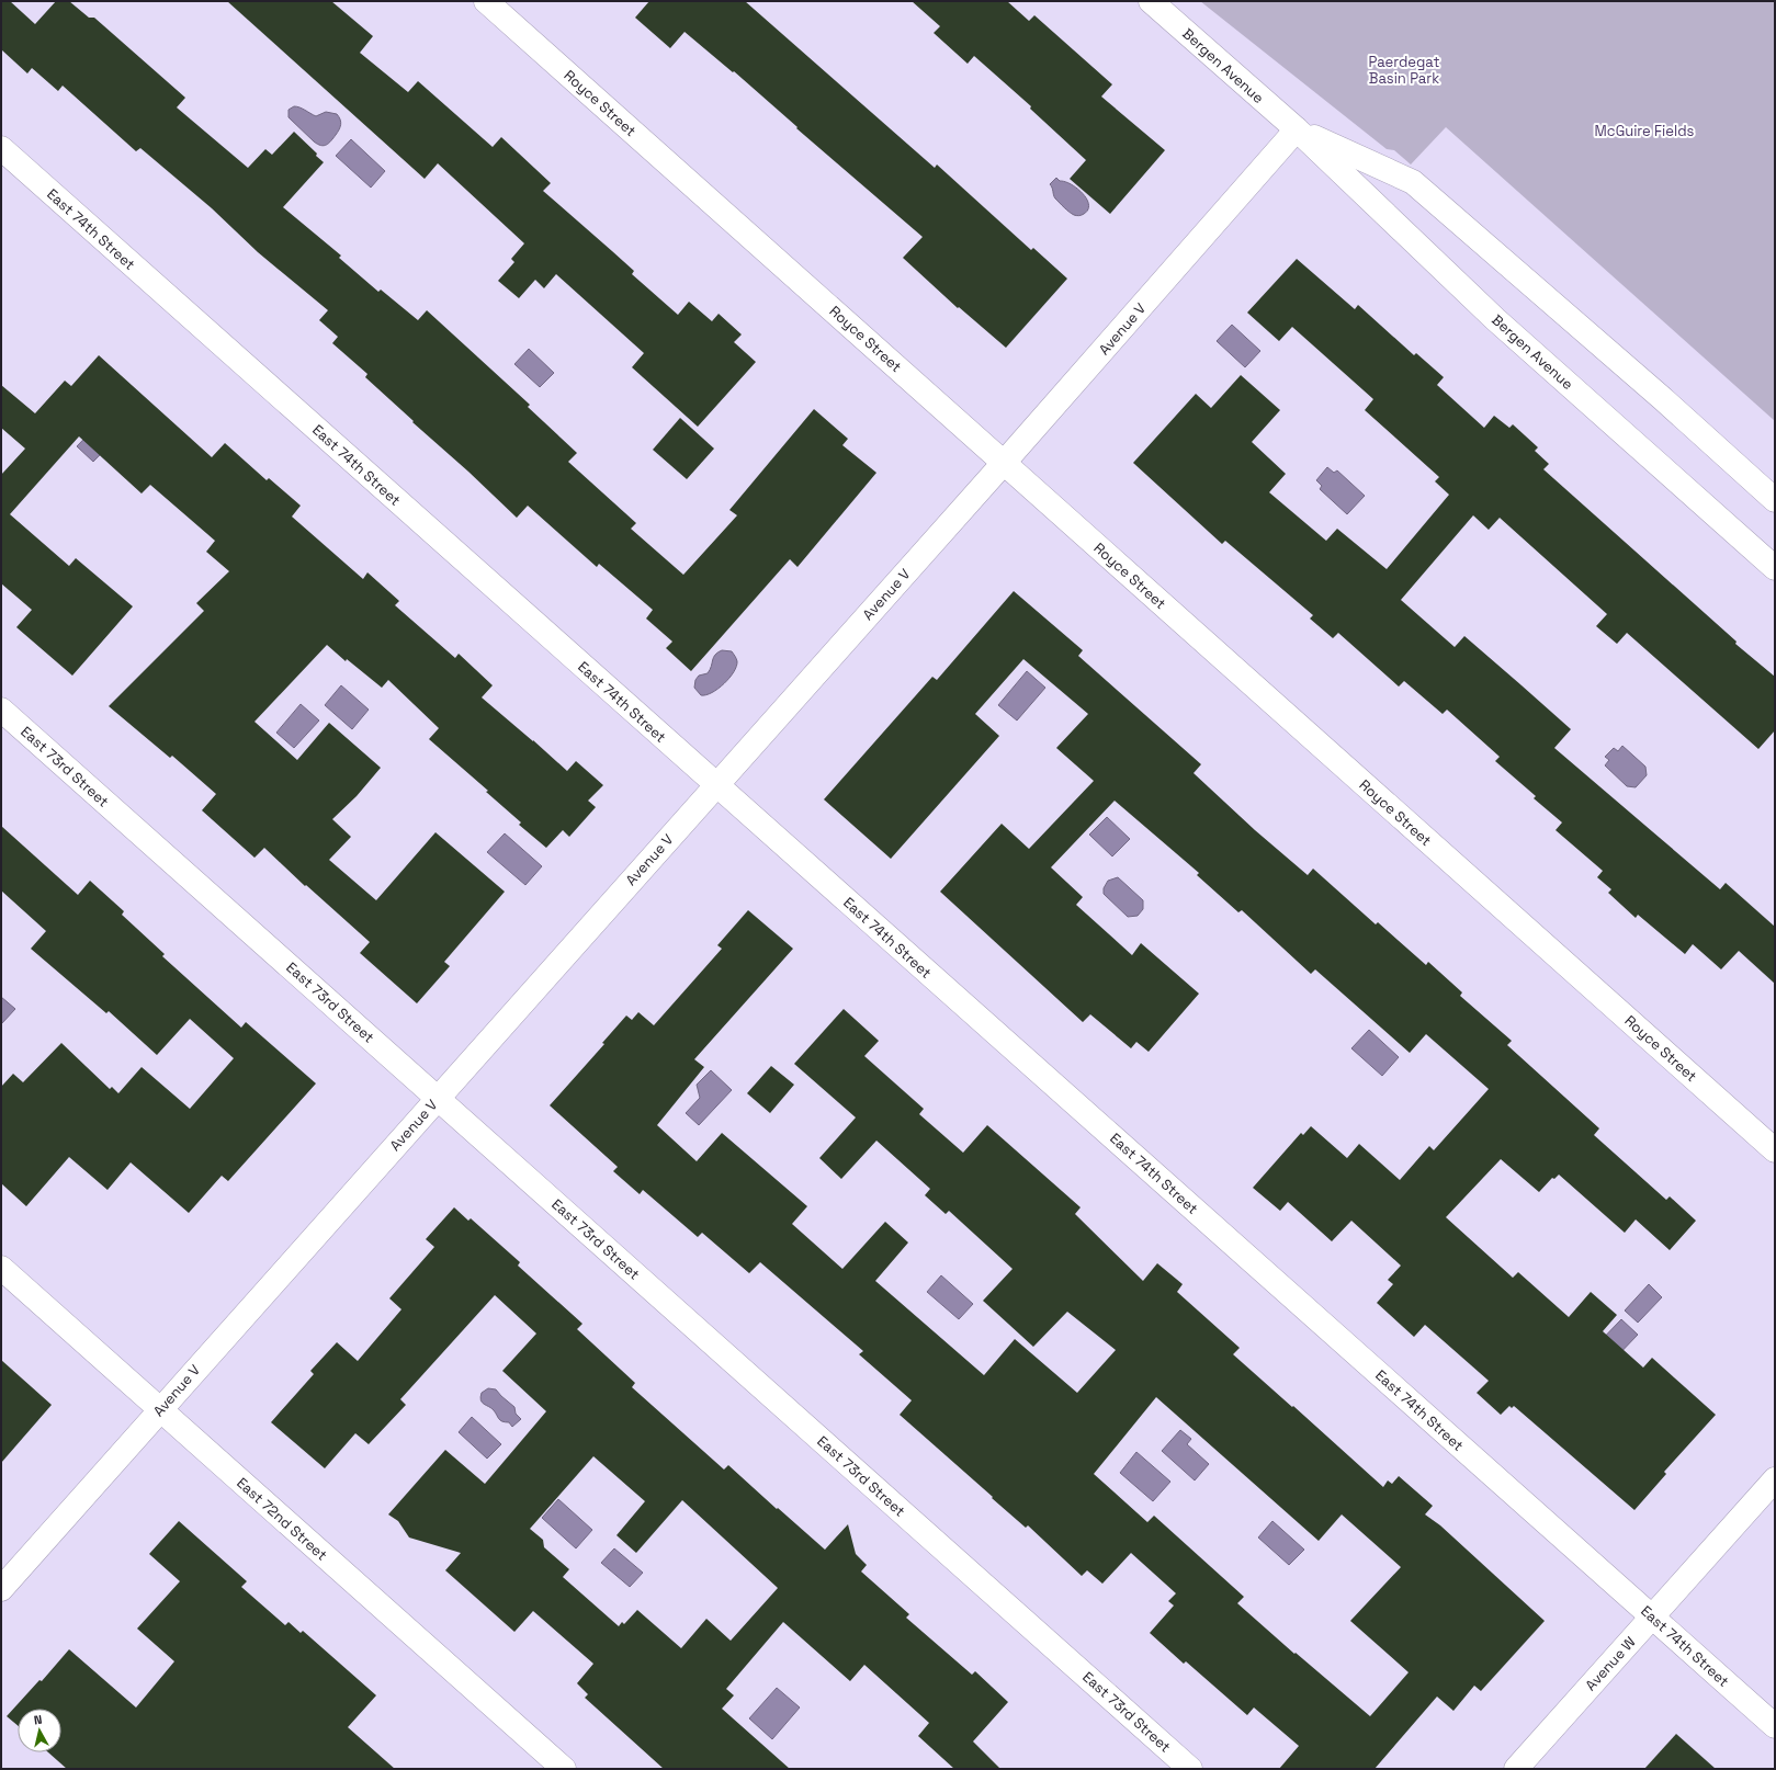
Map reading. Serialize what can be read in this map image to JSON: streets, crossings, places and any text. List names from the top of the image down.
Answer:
{
  "streets": {
    "street": [
      "Bergen Avenue",
      "Royce Street",
      "East 74th Street",
      "Avenue V",
      "East 73rd Street",
      "East 72nd Street",
      "Avenue W"
    ]
  },
  "crossings": [
    ["Bergen Avenue", "Avenue V"],
    ["Royce Street", "Avenue V"],
    ["East 74th Street", "Avenue V"],
    ["East 74th Street", "Avenue W"],
    ["Avenue V", "East 73rd Street"],
    ["Avenue V", "East 72nd Street"]
  ],
  "parks": ["Paerdegat Basin Park", "McGuire Fields"],
  "north": "top"
}
